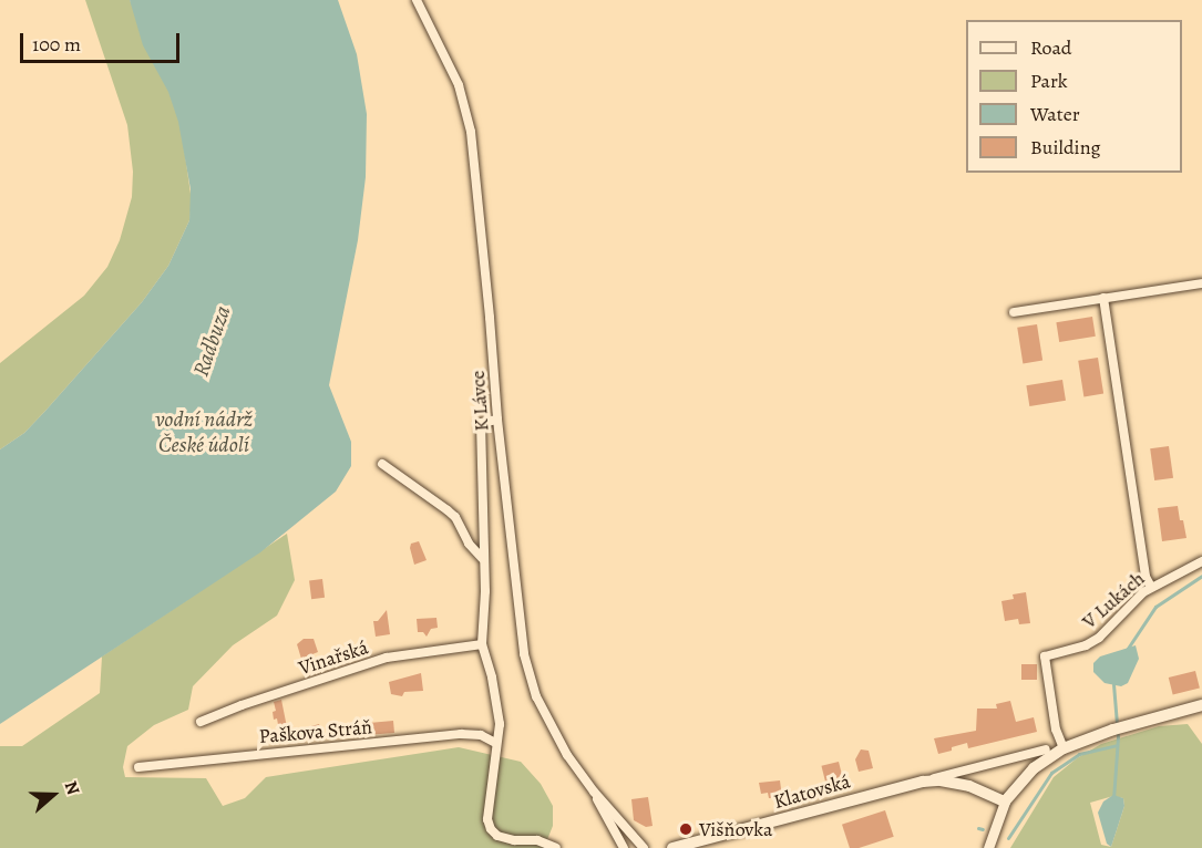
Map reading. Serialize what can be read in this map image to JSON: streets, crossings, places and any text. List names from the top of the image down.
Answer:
{
  "streets": {
    "main road": ["Klatovská"],
    "street": [
      "K Lávce",
      "V Lukách",
      "Vinařská",
      "Paškova Stráň"
    ]
  },
  "water": ["Radbuza", "vodní nádrž České údolí"],
  "places": ["Višňovka"],
  "legend": [
    "Road",
    "Park",
    "Water",
    "Building"
  ],
  "scale_bar": "100 m",
  "north": "right"
}
